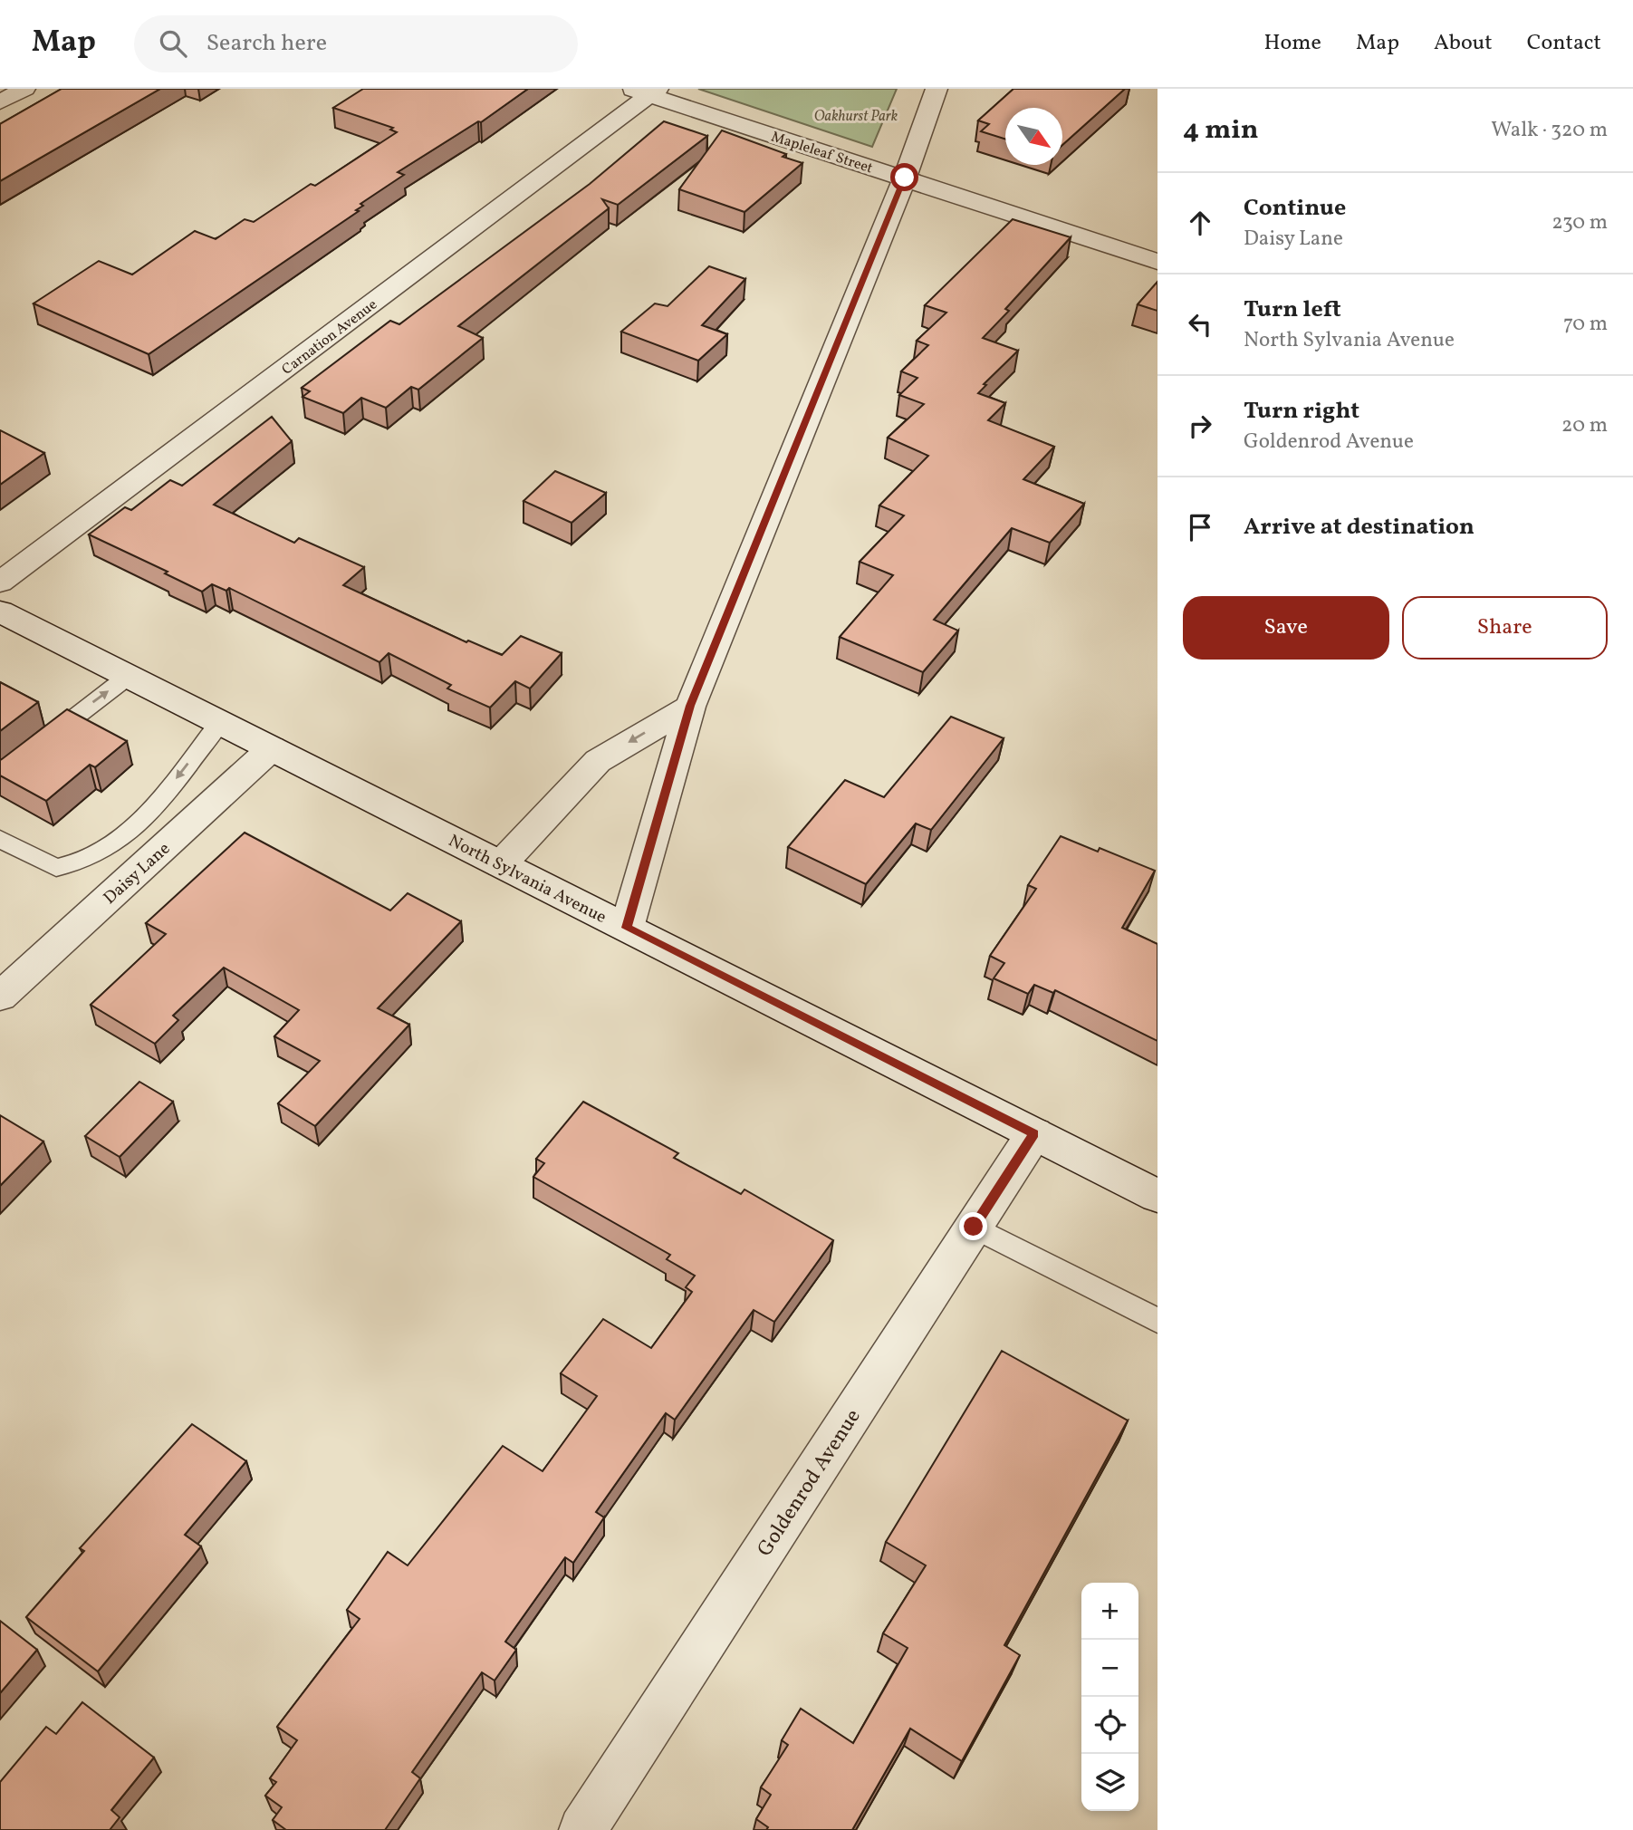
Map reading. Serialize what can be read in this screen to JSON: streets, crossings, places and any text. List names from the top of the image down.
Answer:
{
  "streets": {
    "street": [
      "Mapleleaf Street",
      "Carnation Avenue",
      "Daisy Lane",
      "North Sylvania Avenue",
      "Goldenrod Avenue"
    ]
  },
  "crossings": [
    ["Mapleleaf Street", "Carnation Avenue"],
    ["Daisy Lane", "North Sylvania Avenue"],
    ["North Sylvania Avenue", "Goldenrod Avenue"]
  ],
  "parks": ["Oakhurst Park"],
  "north": "bottom right",
  "page": {
    "header": "Map",
    "search": "Search here",
    "nav": [
      "Home",
      "Map",
      "About",
      "Contact"
    ],
    "heading": ["4 min", "Walk · 320 m"],
    "list": [
      ["Continue", "Daisy Lane", "230 m"],
      ["Turn left", "North Sylvania Avenue", "70 m"],
      ["Turn right", "Goldenrod Avenue", "20 m"],
      "Arrive at destination"
    ],
    "buttons": ["Save", "Share"],
    "map_buttons": ["+", "−"]
  }
}
